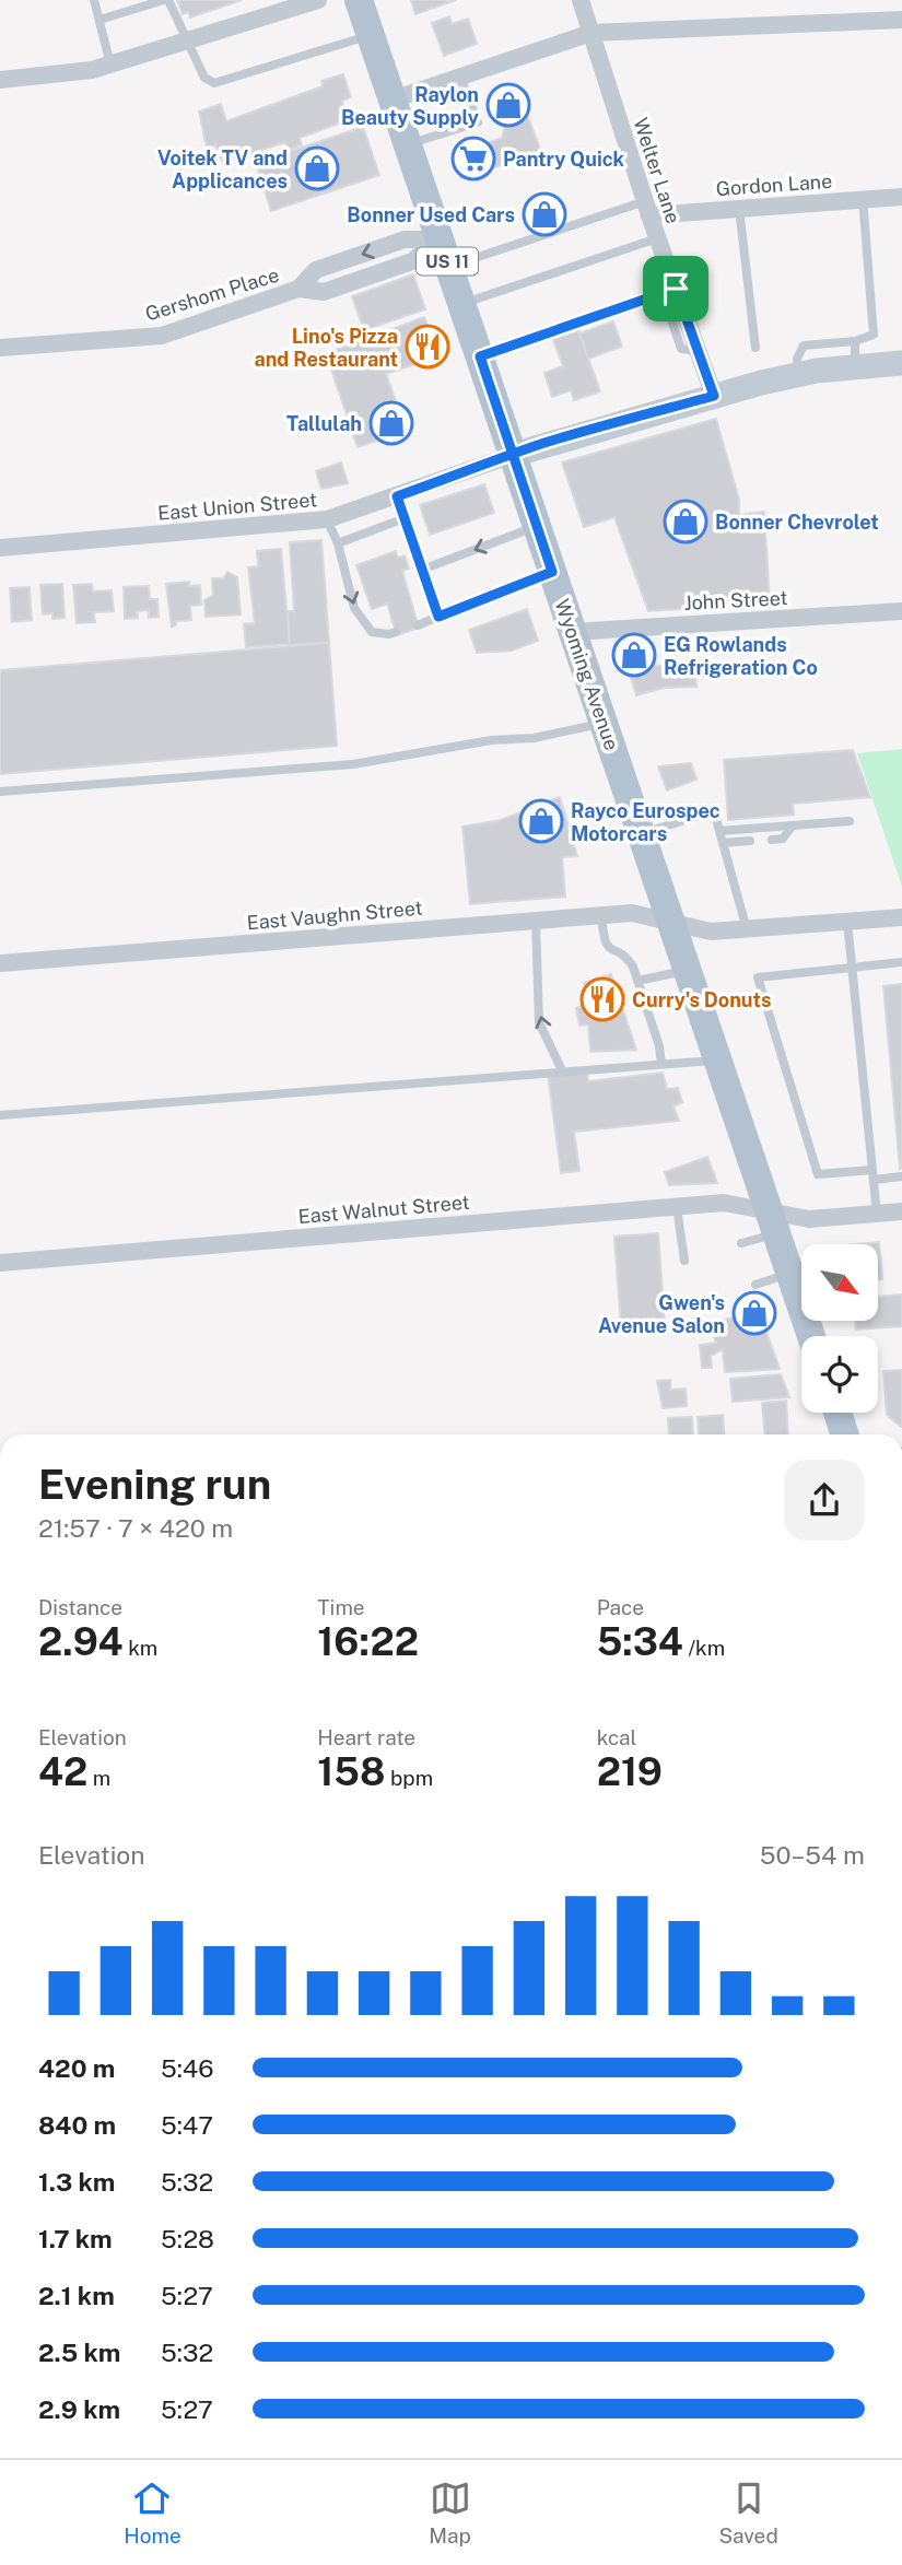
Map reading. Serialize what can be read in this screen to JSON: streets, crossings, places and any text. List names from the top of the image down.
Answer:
{
  "streets": {
    "main road": ["US 11", "Wyoming Avenue"],
    "street": [
      "Welter Lane",
      "Gordon Lane",
      "Gershom Place",
      "East Union Street",
      "John Street",
      "East Vaughn Street",
      "East Walnut Street"
    ]
  },
  "crossings": [
    ["Welter Lane", "Gordon Lane"],
    ["Gershom Place", "Wyoming Avenue"],
    ["East Union Street", "Wyoming Avenue"],
    ["John Street", "Wyoming Avenue"],
    ["Wyoming Avenue", "East Vaughn Street"],
    ["Wyoming Avenue", "East Walnut Street"]
  ],
  "places": {
    "shop": [
      "Raylon Beauty Supply",
      "Voitek TV and Applicances",
      "Bonner Used Cars",
      "Tallulah",
      "Bonner Chevrolet",
      "EG Rowlands Refrigeration Co",
      "Rayco Eurospec Motorcars",
      "Gwen's Avenue Salon"
    ],
    "supermarket": ["Pantry Quick"],
    "restaurant": ["Lino's Pizza and Restaurant", "Curry's Donuts"]
  },
  "north": "bottom right",
  "page": {
    "heading": ["Evening run", "21:57 · 7 × 420 m"],
    "stats": [
      ["Distance", "2.94 km"],
      ["Time", "16:22"],
      ["Pace", "5:34 /km"],
      ["Elevation", "42 m"],
      ["Heart rate", "158 bpm"],
      ["kcal", "219"]
    ],
    "chart": ["Elevation", "50–54 m"],
    "list": [
      {
        "name": "420 m",
        "note": "5:46"
      },
      {
        "name": "840 m",
        "note": "5:47"
      },
      {
        "name": "1.3 km",
        "note": "5:32"
      },
      {
        "name": "1.7 km",
        "note": "5:28"
      },
      {
        "name": "2.1 km",
        "note": "5:27"
      },
      {
        "name": "2.5 km",
        "note": "5:32"
      },
      {
        "name": "2.9 km",
        "note": "5:27"
      }
    ],
    "tabs": ["Home", "Map", "Saved"]
  }
}
